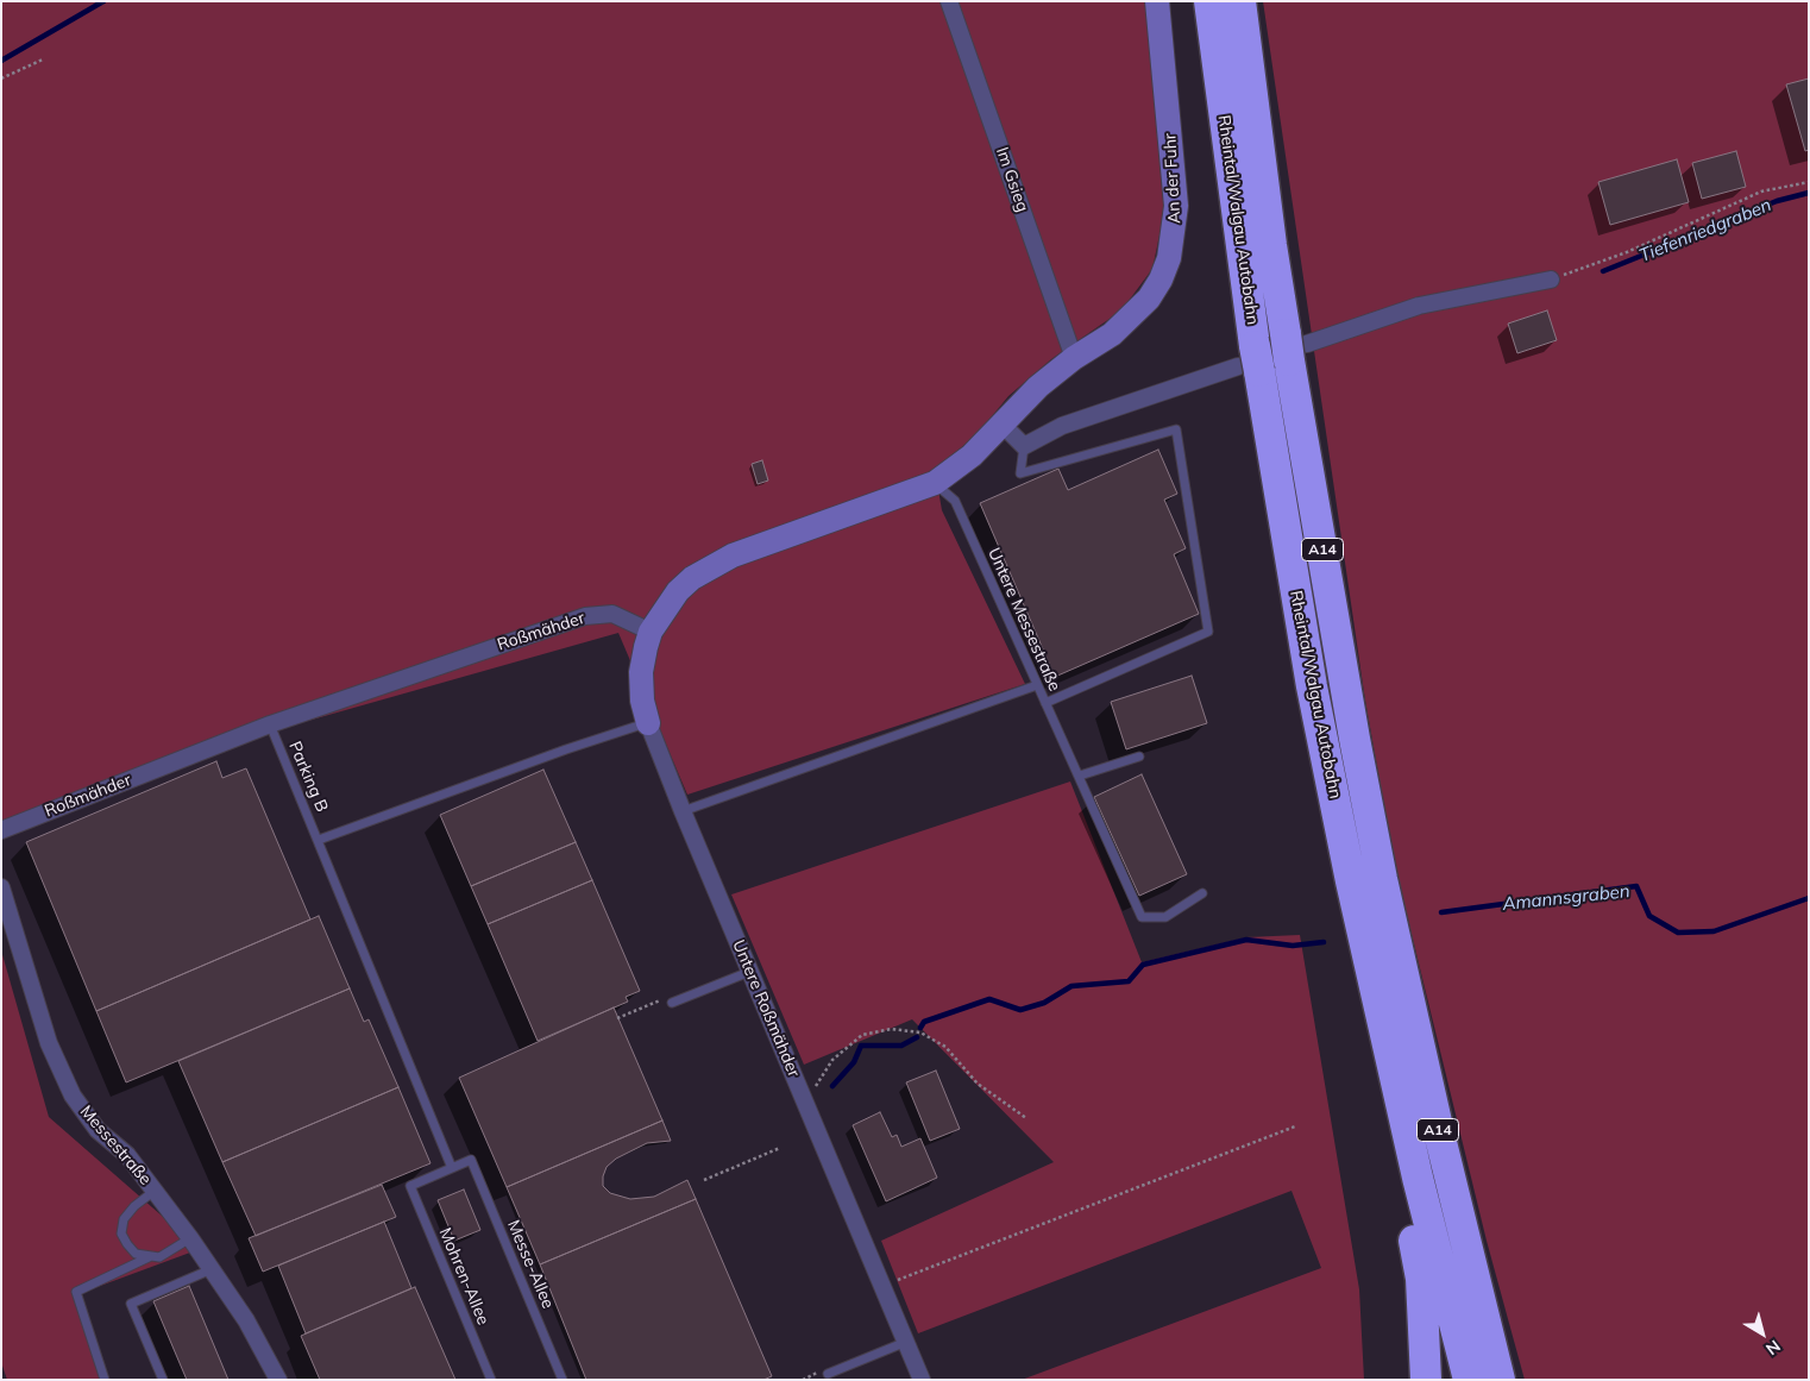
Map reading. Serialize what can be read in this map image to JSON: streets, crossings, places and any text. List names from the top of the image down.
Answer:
{
  "streets": {
    "highway": ["Rheintal/Walgau Autobahn", "A14"],
    "main road": ["An der Fuhr", "Untere Roßmähder"],
    "street": ["Im Gsieg", "Roßmähder", "Messestraße"],
    "lane": [
      "Untere Messestraße",
      "Parking B",
      "Messe-Allee",
      "Mohren-Allee"
    ]
  },
  "crossings": [
    ["An der Fuhr", "Im Gsieg"],
    ["Roßmähder", "Parking B"],
    ["Roßmähder", "Untere Roßmähder"],
    ["Parking B", "Messe-Allee"],
    ["Parking B", "Mohren-Allee"],
    ["Messe-Allee", "Mohren-Allee"]
  ],
  "water": ["Tiefenriedgraben", "Amannsgraben"],
  "north": "bottom right"
}
